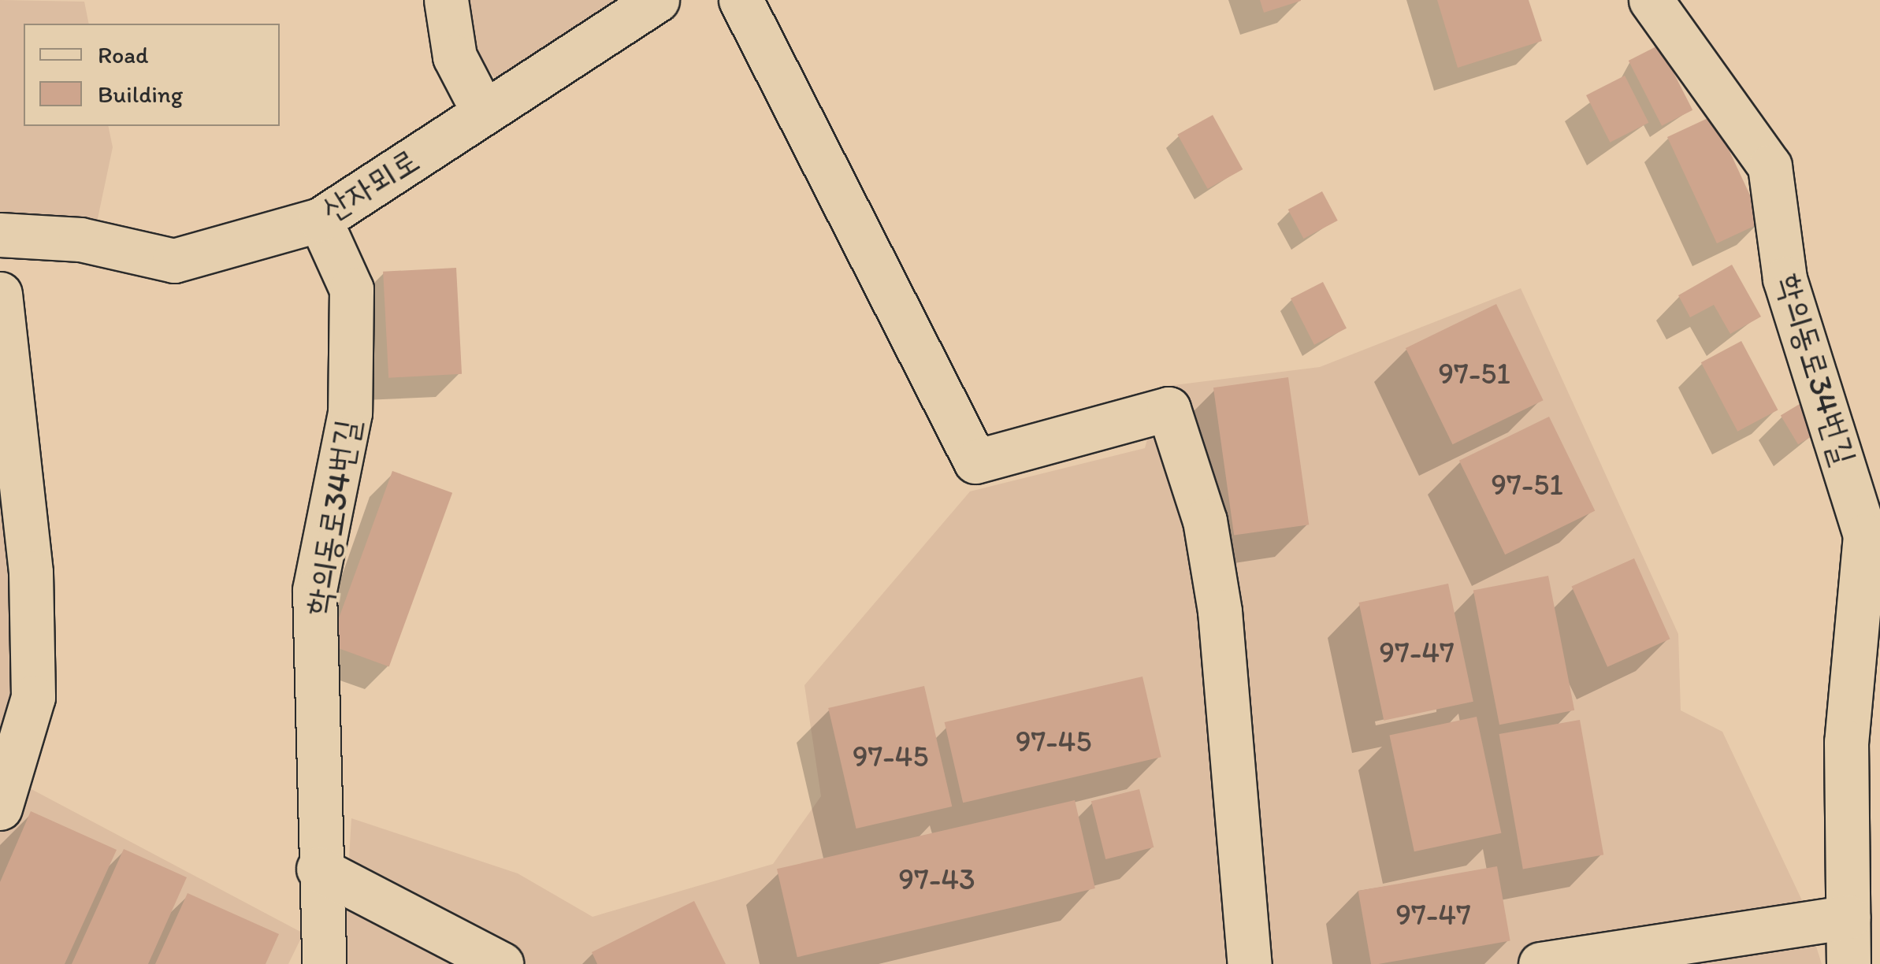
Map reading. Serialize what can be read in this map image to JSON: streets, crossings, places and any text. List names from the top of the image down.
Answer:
{
  "streets": {
    "street": ["산자뫼로", "학의동로34번길"]
  },
  "crossings": [
    ["산자뫼로", "학의동로34번길"]
  ],
  "house_numbers": [
    "97-51",
    "97-51",
    "97-47",
    "97-45",
    "97-45",
    "97-43",
    "97-47"
  ],
  "legend": ["Road", "Building"]
}
